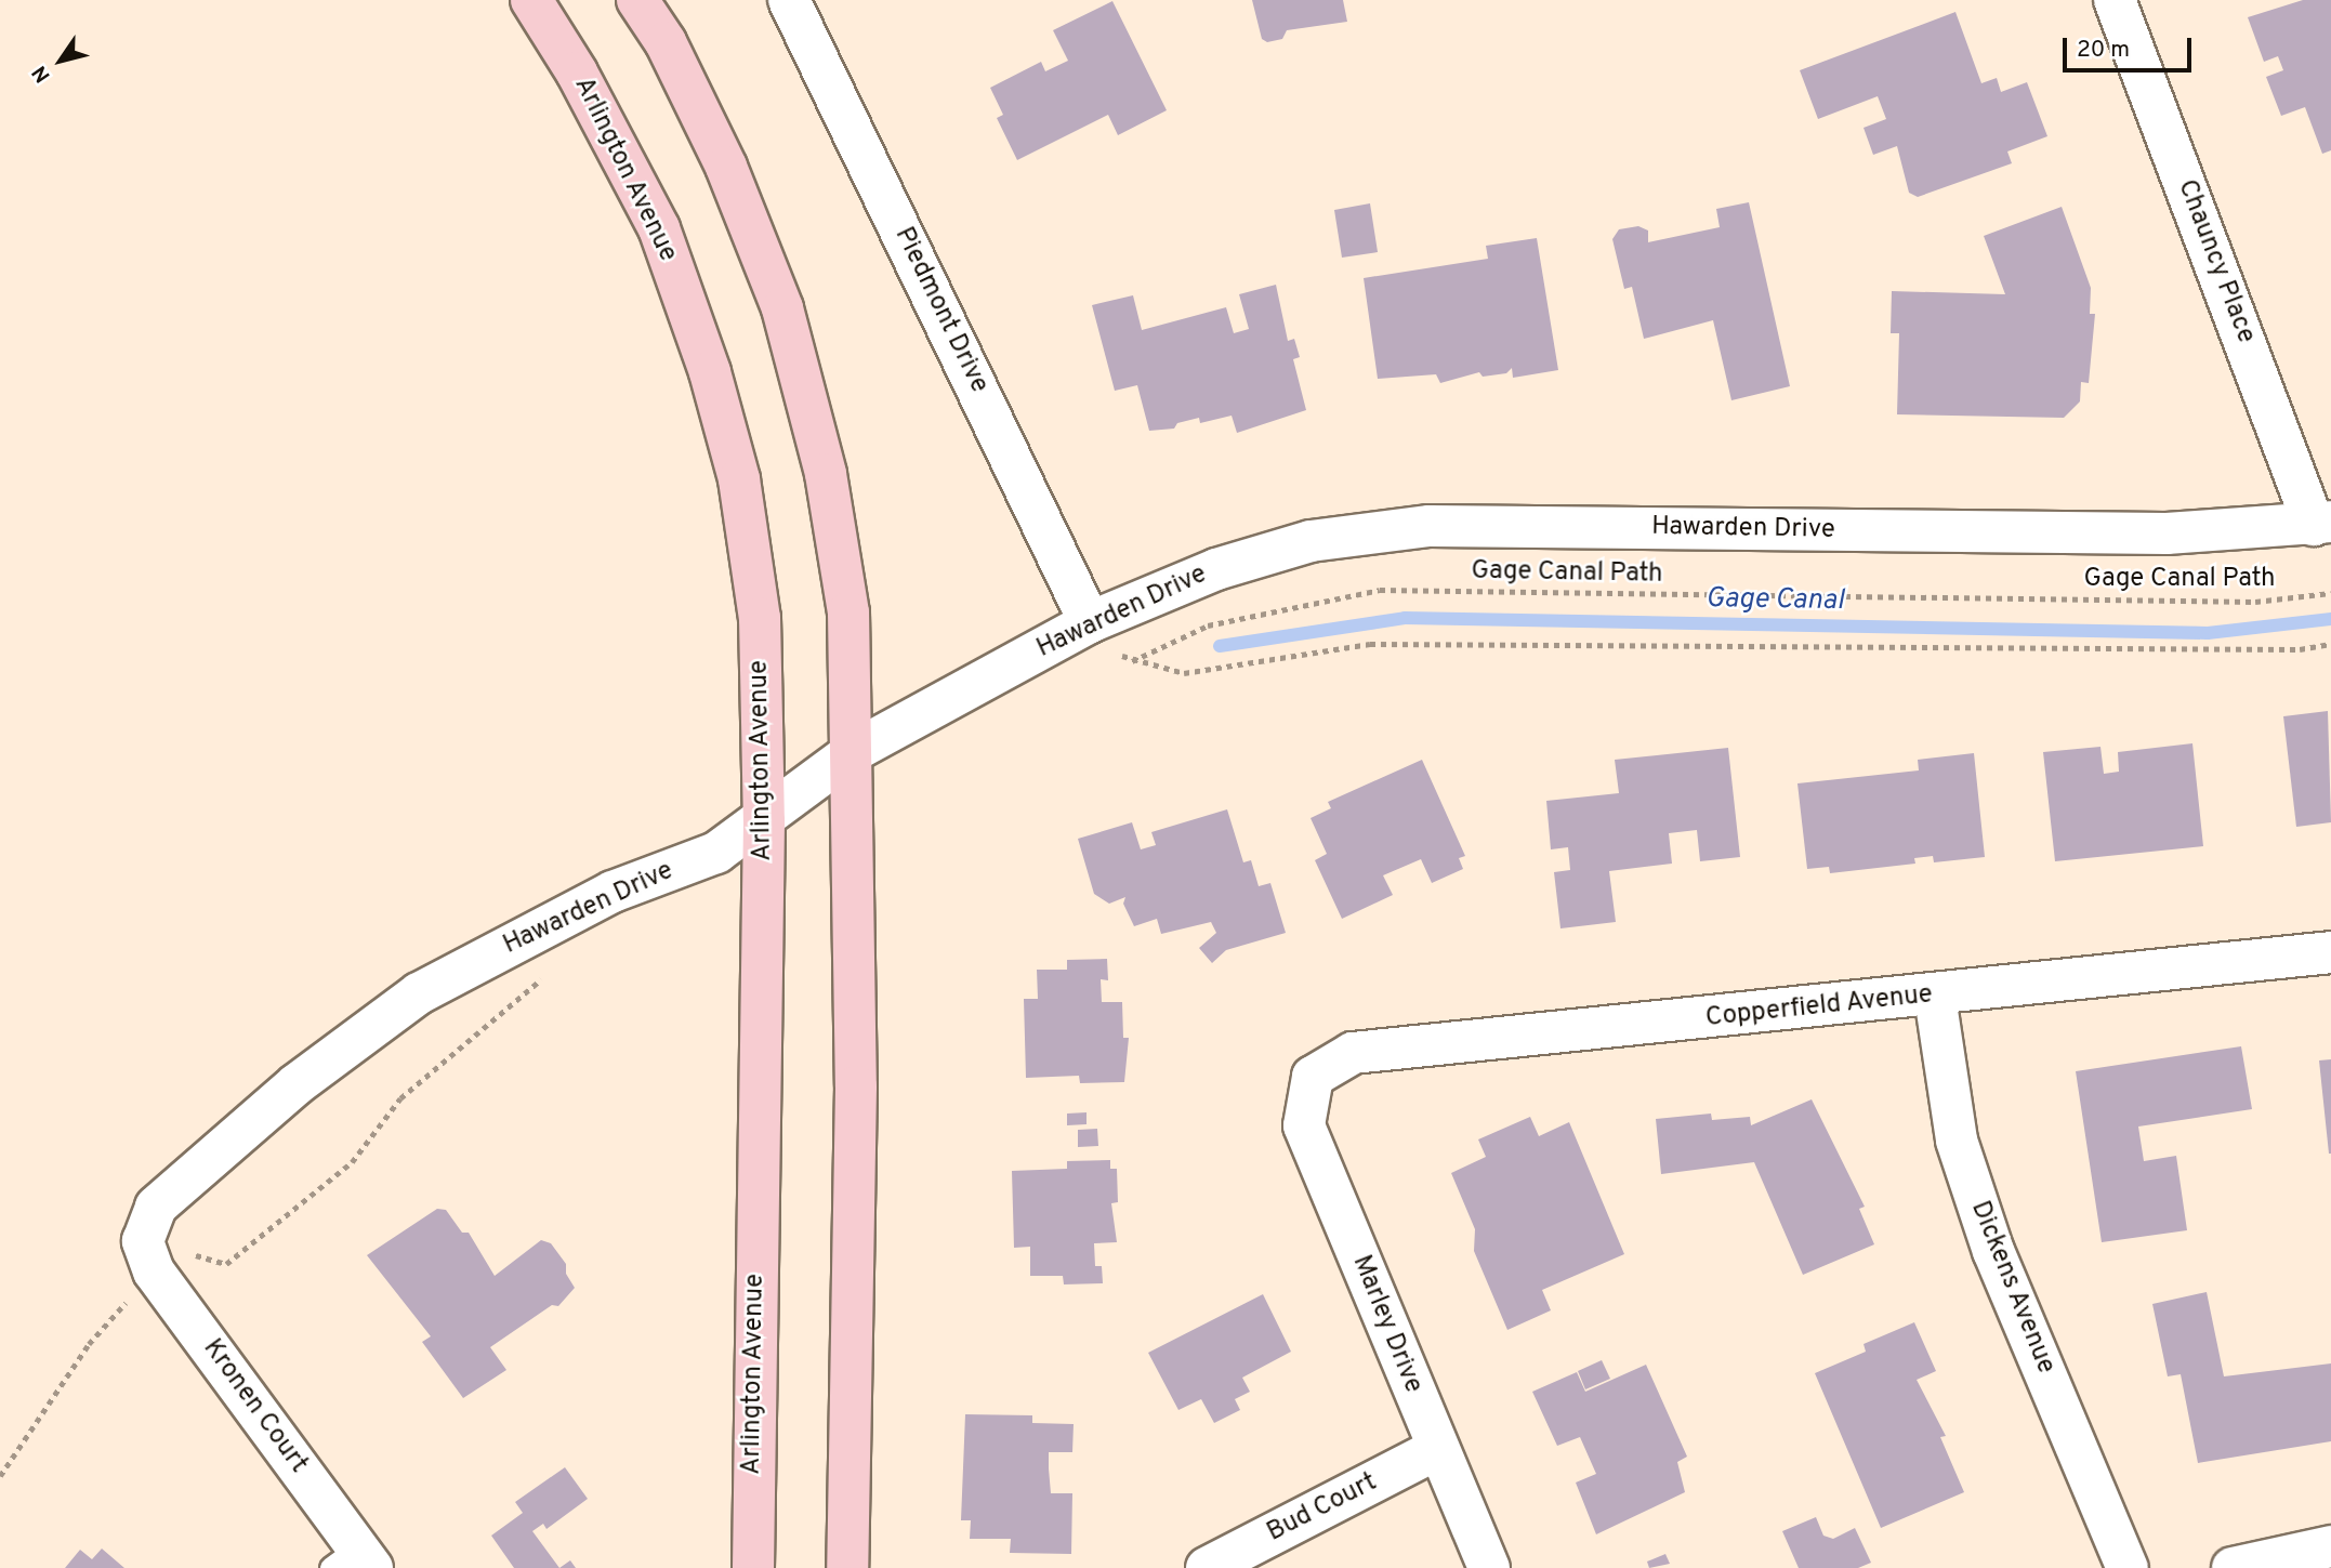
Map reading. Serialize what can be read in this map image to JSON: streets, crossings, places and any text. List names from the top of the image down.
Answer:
{
  "streets": {
    "main road": ["Arlington Avenue"],
    "street": [
      "Chauncy Place",
      "Piedmont Drive",
      "Hawarden Drive",
      "Copperfield Avenue",
      "Dickens Avenue",
      "Marley Drive",
      "Kronen Court",
      "Bud Court"
    ],
    "path": ["Gage Canal Path"]
  },
  "crossings": [
    ["Arlington Avenue", "Hawarden Drive"],
    ["Chauncy Place", "Hawarden Drive"],
    ["Piedmont Drive", "Hawarden Drive"],
    ["Hawarden Drive", "Kronen Court"],
    ["Copperfield Avenue", "Dickens Avenue"],
    ["Copperfield Avenue", "Marley Drive"],
    ["Marley Drive", "Bud Court"]
  ],
  "water": ["Gage Canal"],
  "scale_bar": "20 m",
  "north": "bottom left"
}
